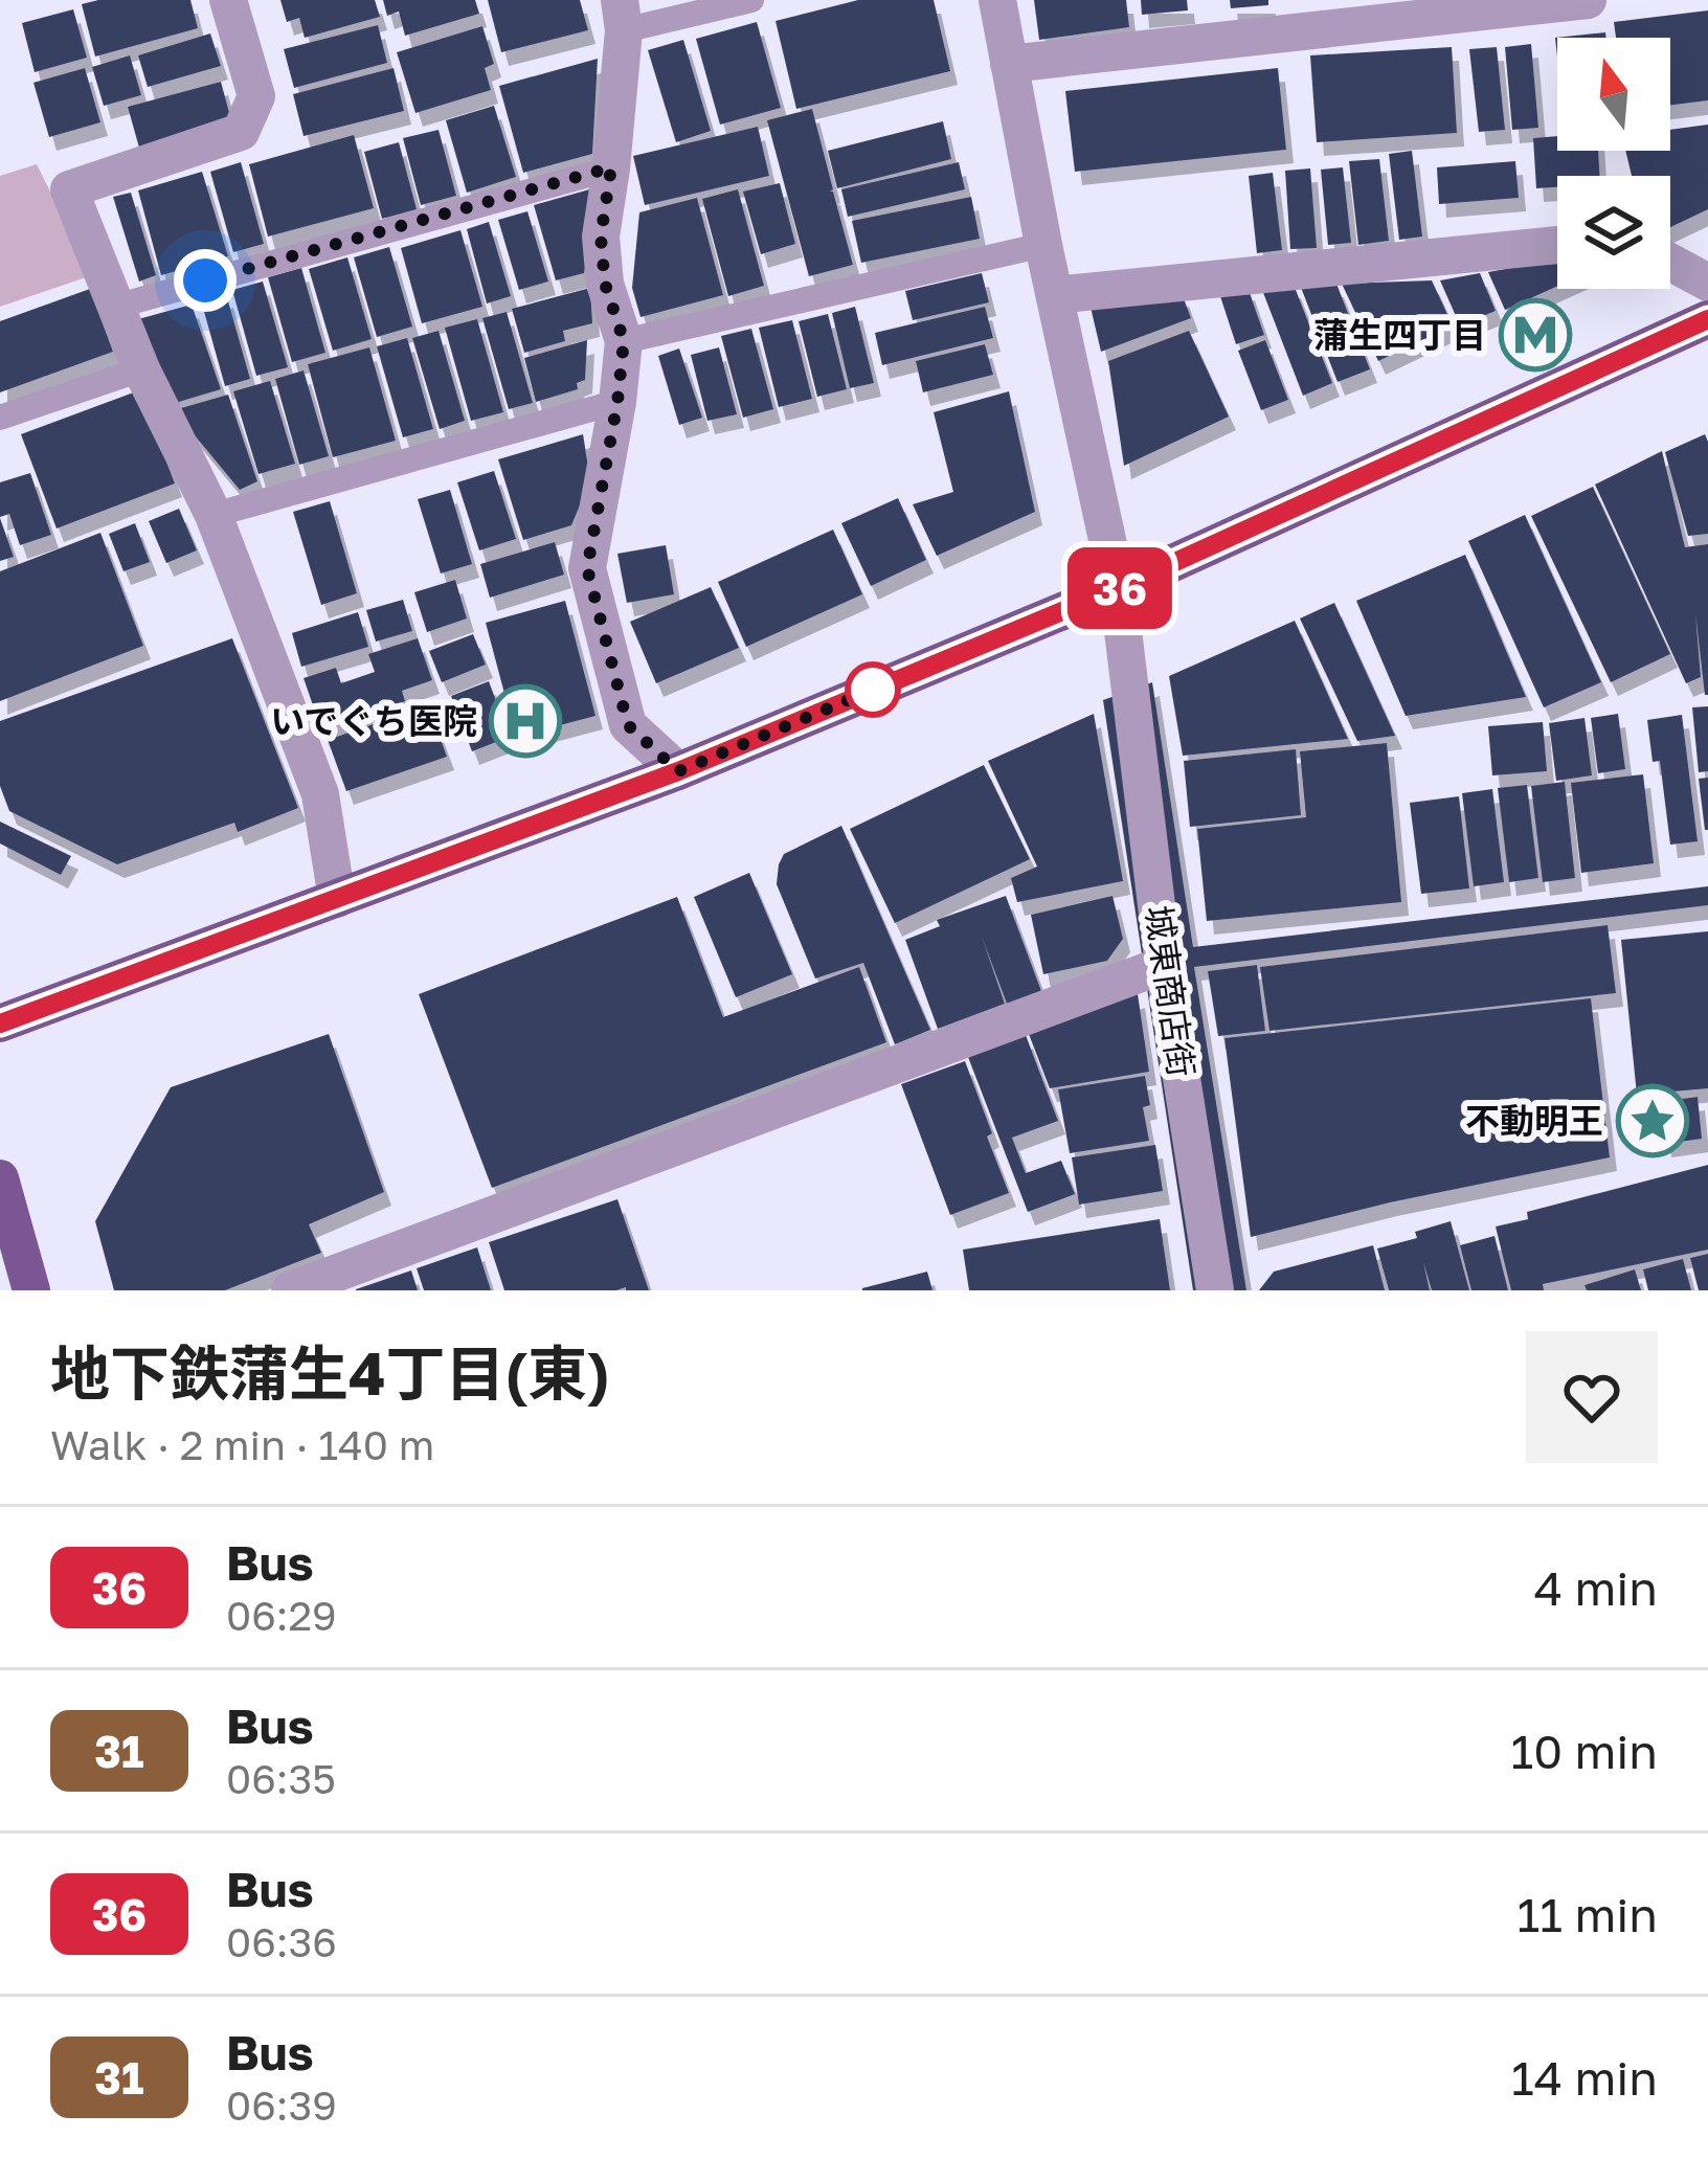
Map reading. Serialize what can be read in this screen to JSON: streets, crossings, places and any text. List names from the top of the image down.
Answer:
{
  "streets": {
    "street": ["城東商店街"]
  },
  "places": {
    "metro station": ["蒲生四丁目"],
    "hospital": ["いでぐち医院"],
    "place": ["不動明王"]
  },
  "lines": ["bus line 36"],
  "north": "top",
  "page": {
    "on_map": "36",
    "heading": ["地下鉄蒲生4丁目(東)", "Walk · 2 min · 140 m"],
    "list": [
      {
        "mark": "36",
        "name": "Bus",
        "note": "06:29",
        "value": "4 min"
      },
      {
        "mark": "31",
        "name": "Bus",
        "note": "06:35",
        "value": "10 min"
      },
      {
        "mark": "36",
        "name": "Bus",
        "note": "06:36",
        "value": "11 min"
      },
      {
        "mark": "31",
        "name": "Bus",
        "note": "06:39",
        "value": "14 min"
      }
    ]
  }
}
